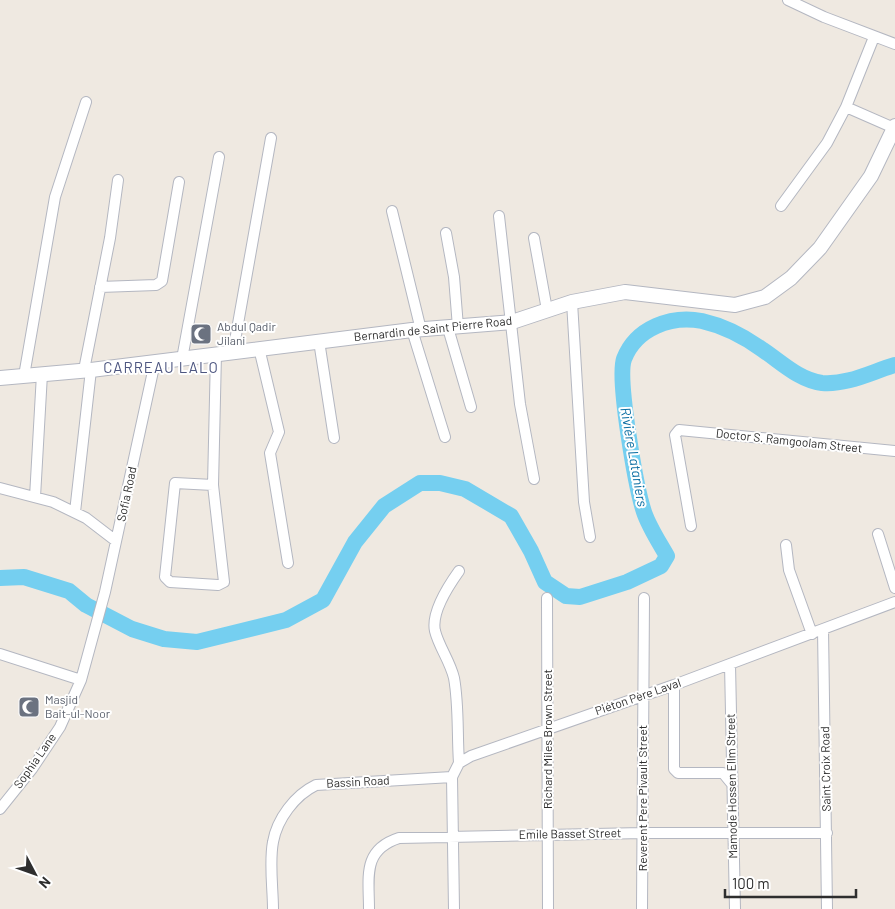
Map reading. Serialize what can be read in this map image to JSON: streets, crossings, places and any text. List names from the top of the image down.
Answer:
{
  "streets": {
    "main road": ["Bernardin de Saint Pierre Road"],
    "street": [
      "Doctor S. Ramgoolam Street",
      "Sofia Road",
      "Piéton Père Laval",
      "Richard Miles Brown Street",
      "Sophia Lane",
      "Saint Croix Road",
      "Bassin Road",
      "Mamode Hossen Ellm Street",
      "Reverent Pere Pivault Street",
      "Emile Basset Street"
    ]
  },
  "crossings": [
    ["Bernardin de Saint Pierre Road", "Sofia Road"],
    ["Sofia Road", "Sophia Lane"],
    ["Piéton Père Laval", "Richard Miles Brown Street"],
    ["Piéton Père Laval", "Saint Croix Road"],
    ["Piéton Père Laval", "Bassin Road"],
    ["Piéton Père Laval", "Mamode Hossen Ellm Street"],
    ["Piéton Père Laval", "Reverent Pere Pivault Street"],
    ["Richard Miles Brown Street", "Emile Basset Street"],
    ["Saint Croix Road", "Emile Basset Street"],
    ["Mamode Hossen Ellm Street", "Emile Basset Street"],
    ["Reverent Pere Pivault Street", "Emile Basset Street"]
  ],
  "districts": ["CARREAU LALO"],
  "water": ["Rivière Lataniers"],
  "places": {
    "mosque": ["Abdul Qadir Jilani", "Masjid Bait-ul-Noor"]
  },
  "scale_bar": "100 m",
  "north": "bottom right"
}
